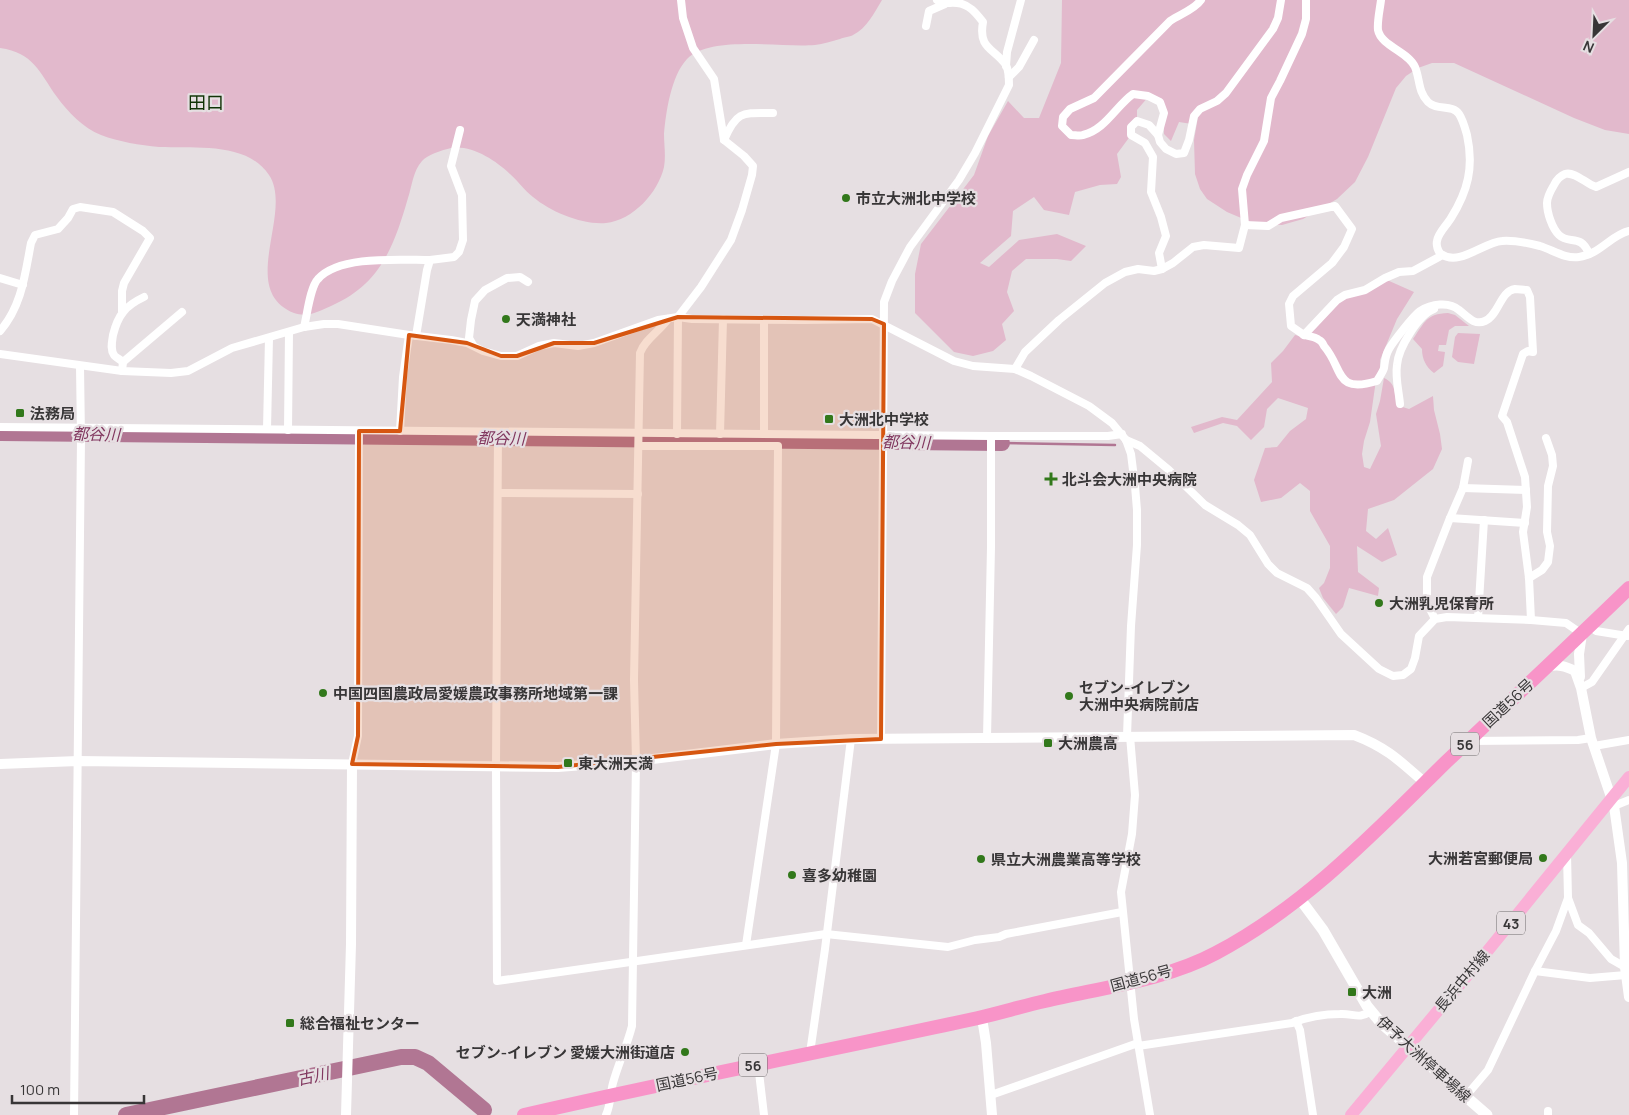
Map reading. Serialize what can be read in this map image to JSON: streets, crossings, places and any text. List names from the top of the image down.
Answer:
{
  "streets": {
    "highway": ["国道56号", "56"],
    "main road": ["43", "長浜中村線", "伊予大洲停車場線"]
  },
  "crossings": [
    ["国道56号", "伊予大洲停車場線"],
    ["長浜中村線", "伊予大洲停車場線"]
  ],
  "districts": ["田口"],
  "water": ["都谷川", "古川"],
  "places": {
    "other": [
      "市立大洲北中学校",
      "天満神社",
      "大洲乳児保育所",
      "中国四国農政局愛媛農政事務所地域第一課",
      "セブン-イレブン 大洲中央病院前店",
      "大洲若宮郵便局",
      "県立大洲農業高等学校",
      "喜多幼稚園",
      "セブン-イレブン 愛媛大洲街道店"
    ],
    "transit": [
      "法務局",
      "大洲北中学校",
      "大洲農高",
      "東大洲天満",
      "大洲",
      "総合福祉センター"
    ],
    "health": ["北斗会大洲中央病院"]
  },
  "scale_bar": "100 m",
  "north": "bottom left"
}
